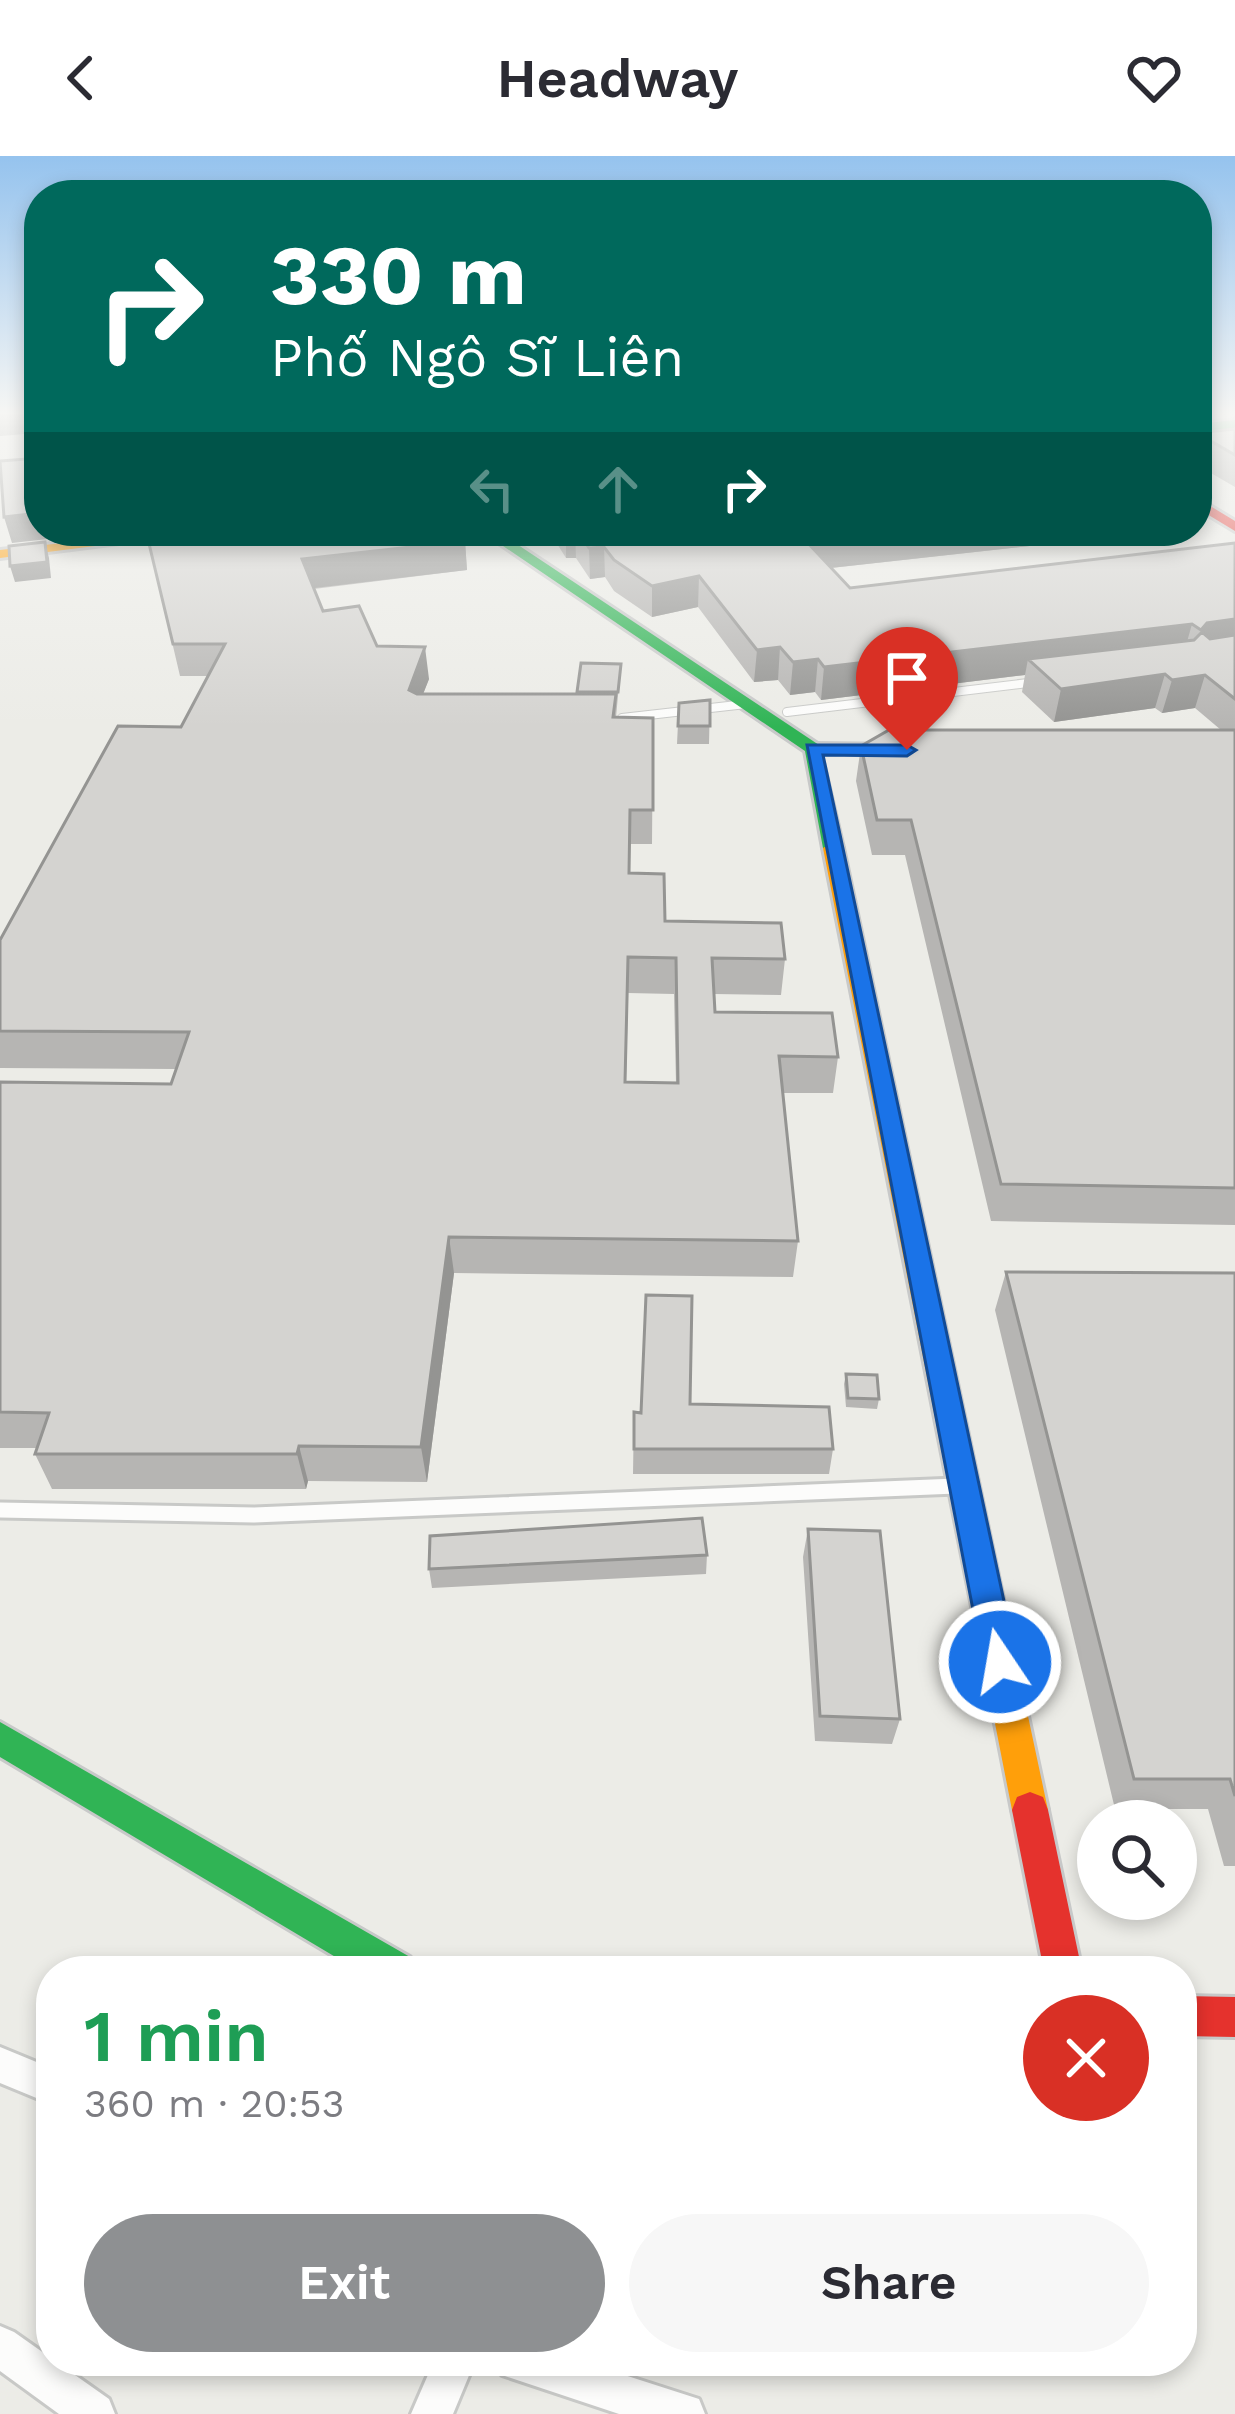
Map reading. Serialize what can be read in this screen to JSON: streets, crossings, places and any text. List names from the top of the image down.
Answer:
{
  "page": {
    "header": "Headway",
    "turn": ["330 m", "Phố Ngô Sĩ Liên"],
    "heading": ["1 min", "360 m · 20:53"],
    "buttons": ["Exit", "Share"]
  }
}
